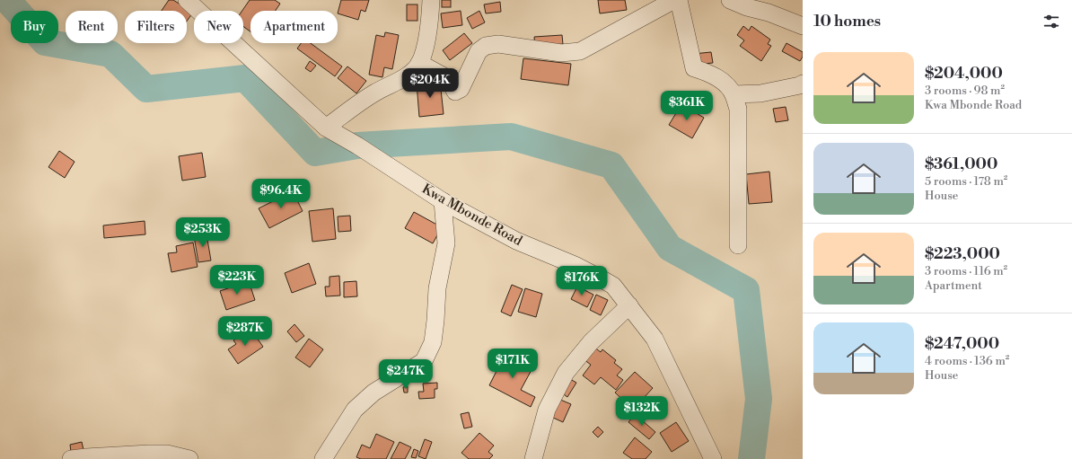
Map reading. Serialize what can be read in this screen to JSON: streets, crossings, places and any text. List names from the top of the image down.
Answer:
{
  "streets": {
    "street": ["Kwa Mbonde Road"]
  },
  "page": {
    "heading": "10 homes",
    "chip": [
      "Buy",
      "Rent",
      "Filters",
      "New",
      "Apartment"
    ],
    "list": [
      {
        "name": "$204,000",
        "note": "3 rooms · 98 m² · Kwa Mbonde Road"
      },
      {
        "name": "$361,000",
        "note": "5 rooms · 178 m² · House"
      },
      {
        "name": "$223,000",
        "note": "3 rooms · 116 m² · Apartment"
      },
      {
        "name": "$247,000",
        "note": "4 rooms · 136 m² · House"
      }
    ],
    "price": [
      "$204K",
      "$361K",
      "$96.4K",
      "$253K",
      "$223K",
      "$176K",
      "$287K",
      "$171K",
      "$247K",
      "$132K"
    ]
  }
}
